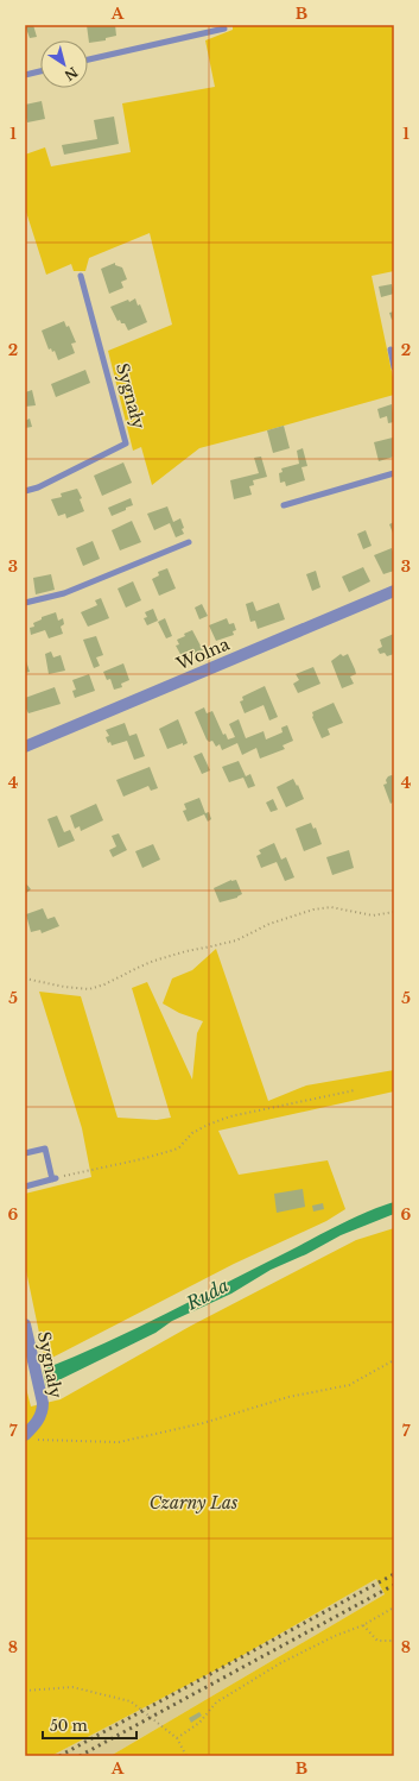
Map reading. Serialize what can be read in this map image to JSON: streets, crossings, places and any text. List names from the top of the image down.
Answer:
{
  "streets": {
    "street": ["Sygnały", "Wolna"]
  },
  "water": ["Ruda"],
  "parks": ["Czarny Las"],
  "scale_bar": "50 m",
  "north": "bottom right",
  "grid": {
    "columns": ["A", "B"],
    "rows": [
      "1",
      "2",
      "3",
      "4",
      "5",
      "6",
      "7",
      "8"
    ]
  }
}
